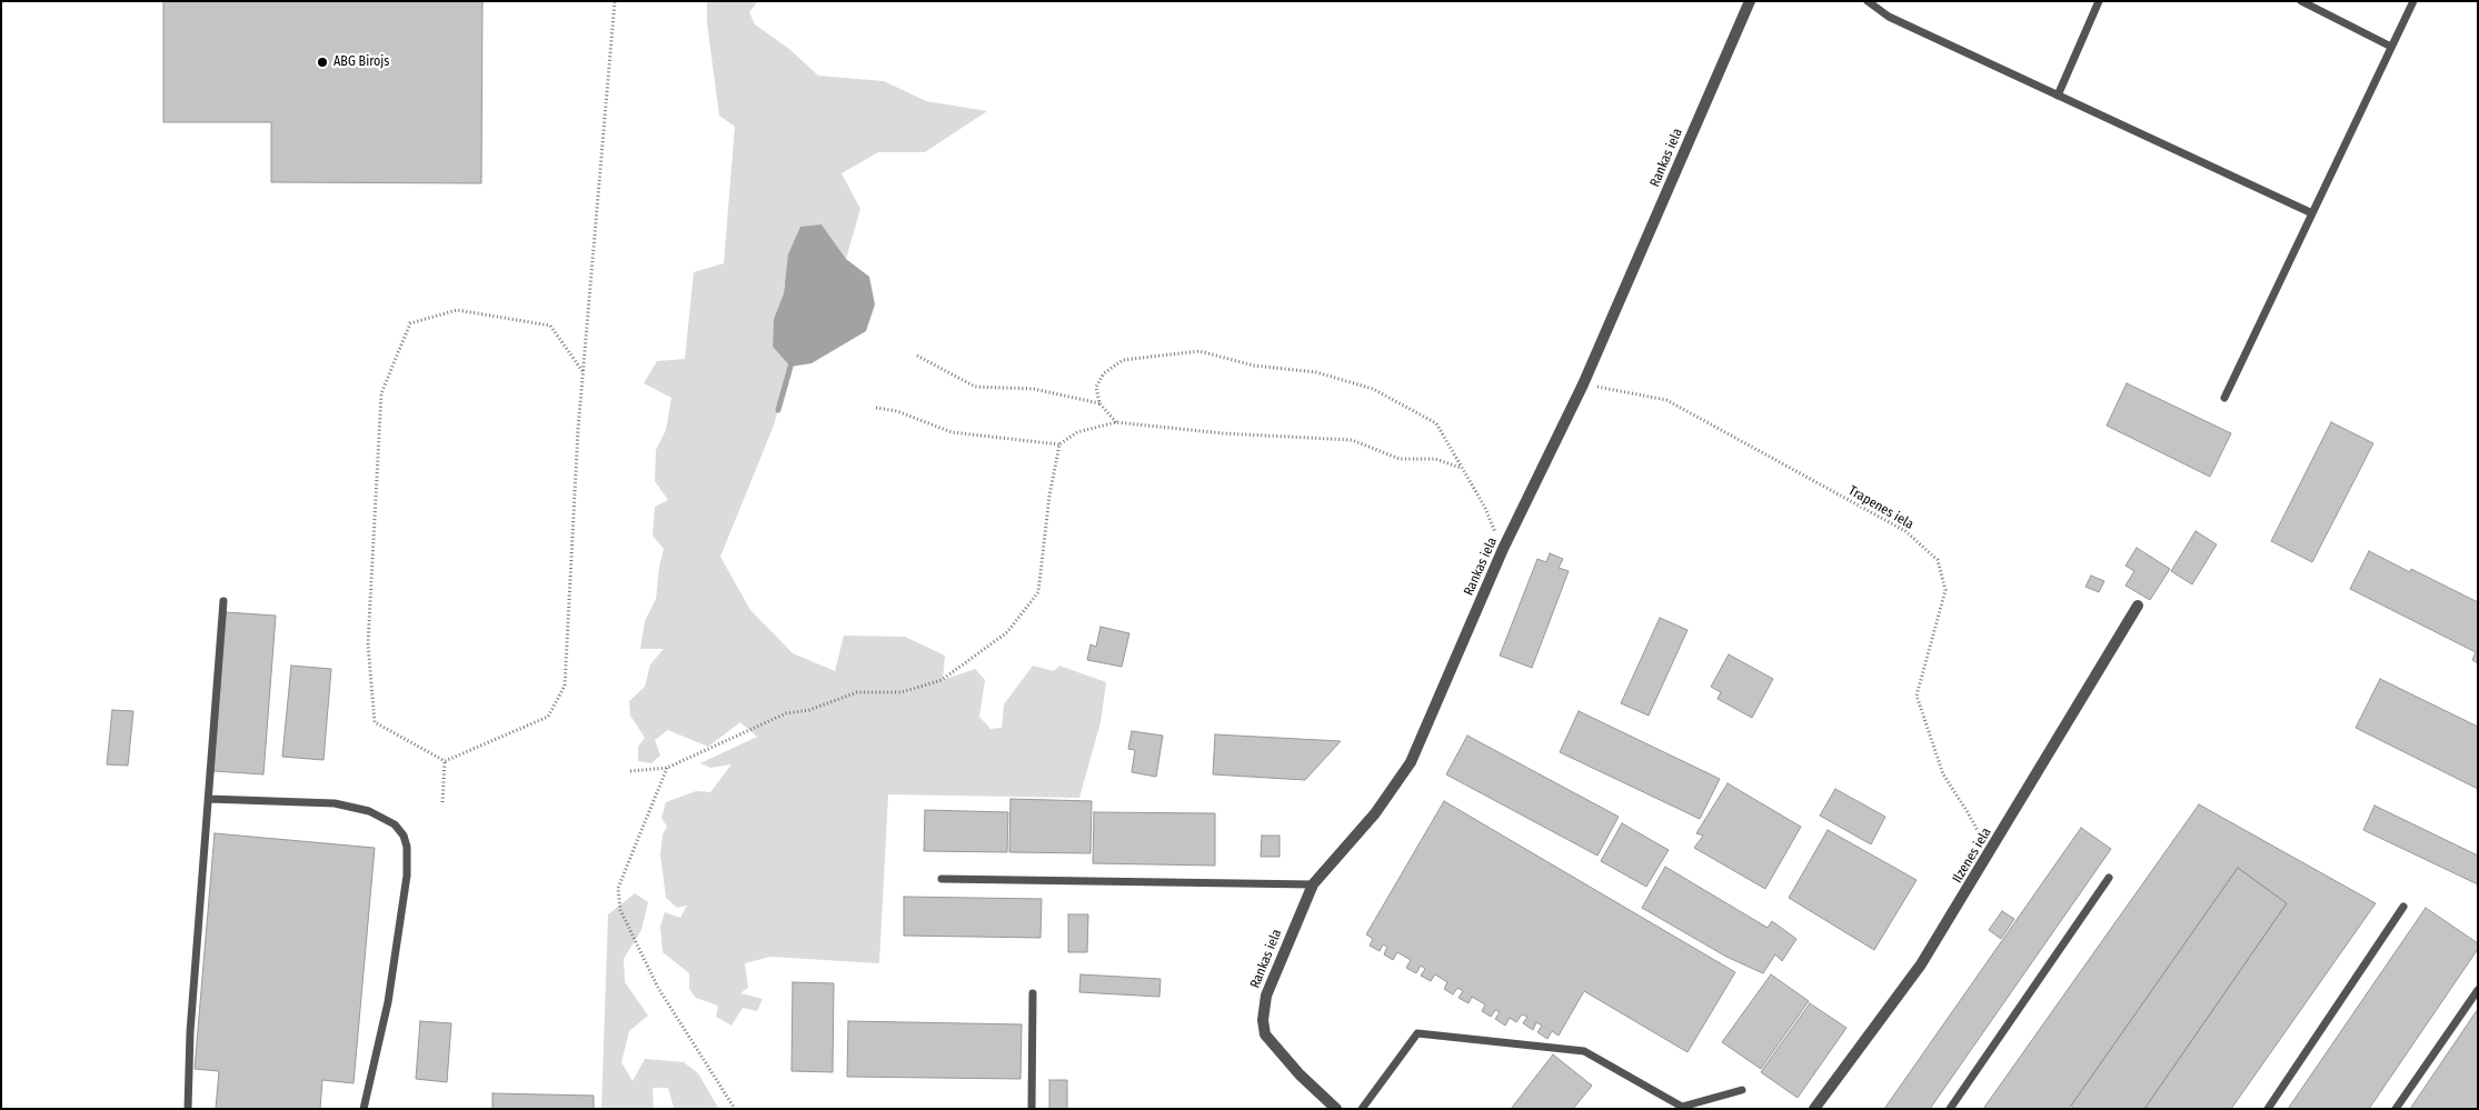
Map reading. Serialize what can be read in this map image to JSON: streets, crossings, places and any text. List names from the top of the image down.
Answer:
{
  "streets": {
    "street": ["Rankas iela", "Ilzenes iela"],
    "path": ["Trapenes iela"]
  },
  "crossings": [
    ["Rankas iela", "Trapenes iela"],
    ["Trapenes iela", "Ilzenes iela"]
  ],
  "places": ["ABG Birojs"]
}
